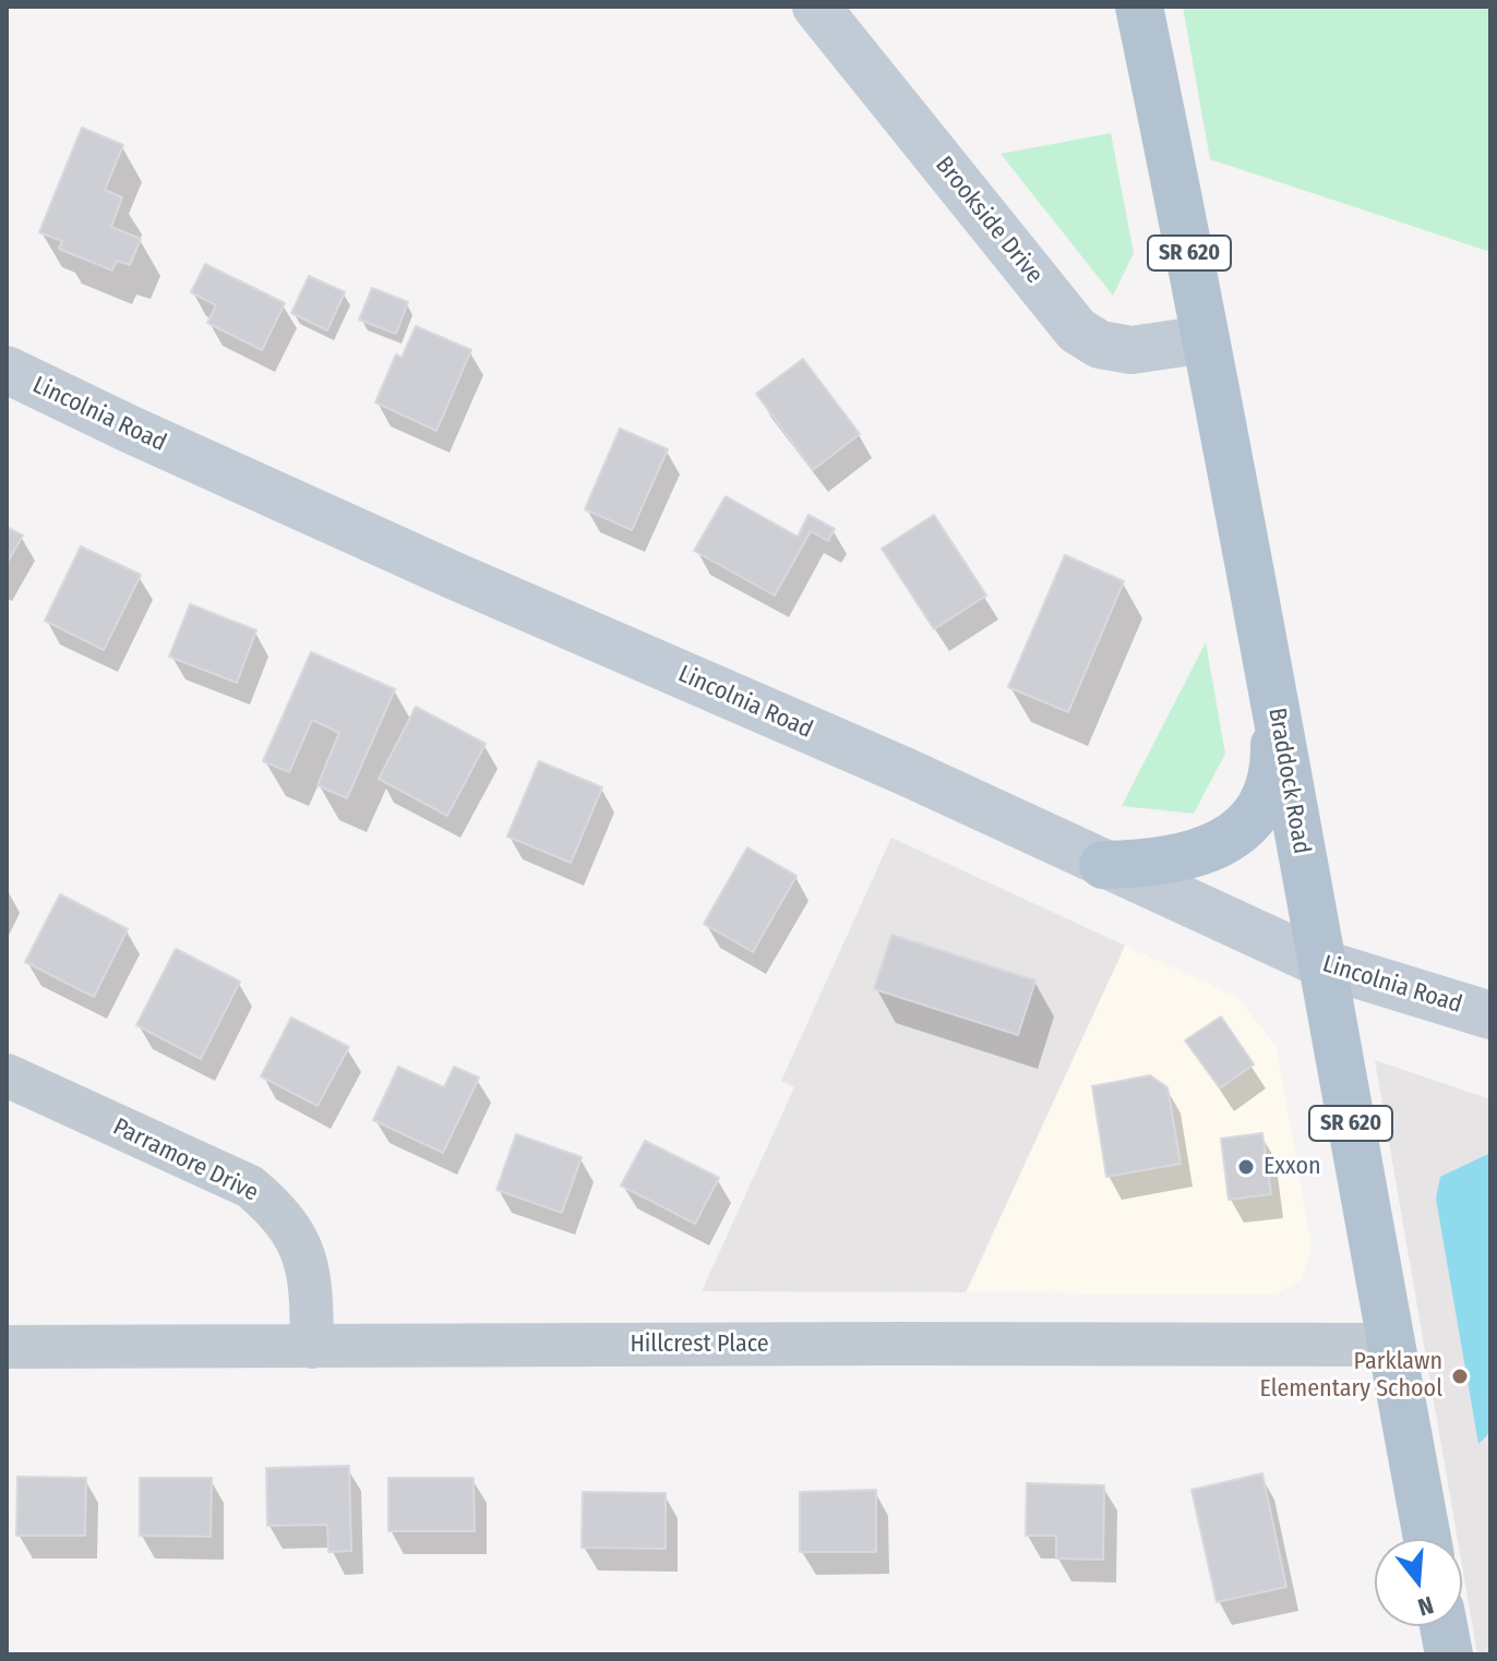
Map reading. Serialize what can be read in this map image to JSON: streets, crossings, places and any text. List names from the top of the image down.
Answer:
{
  "streets": {
    "main road": [
      "Brookside Drive",
      "SR 620",
      "Lincolnia Road",
      "Braddock Road"
    ],
    "street": ["Parramore Drive", "Hillcrest Place"]
  },
  "crossings": [
    ["Brookside Drive", "Braddock Road"],
    ["Lincolnia Road", "Braddock Road"],
    ["Braddock Road", "Hillcrest Place"],
    ["Parramore Drive", "Hillcrest Place"]
  ],
  "places": ["Exxon", "Parklawn Elementary School"],
  "north": "bottom"
}
